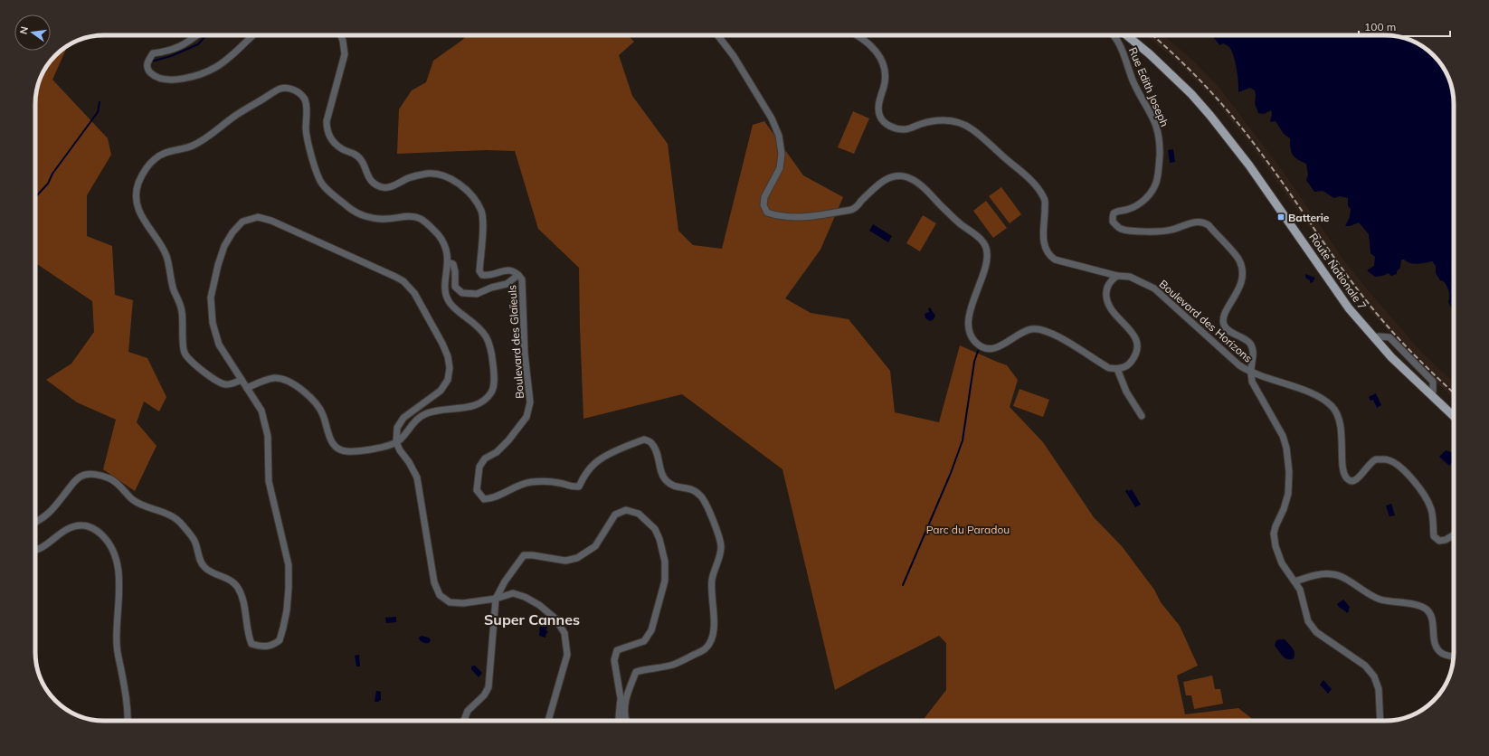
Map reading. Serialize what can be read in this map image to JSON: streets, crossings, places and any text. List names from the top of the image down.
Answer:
{
  "streets": {
    "main road": ["Route Nationale 7"],
    "street": ["Rue Edith Joseph", "Boulevard des Horizons", "Boulevard des Glaïeuls"]
  },
  "crossings": [
    ["Rue Edith Joseph", "Boulevard des Horizons"]
  ],
  "districts": ["Super Cannes"],
  "parks": ["Parc du Paradou"],
  "places": {
    "transit": ["Batterie"]
  },
  "scale_bar": "100 m",
  "north": "left"
}
